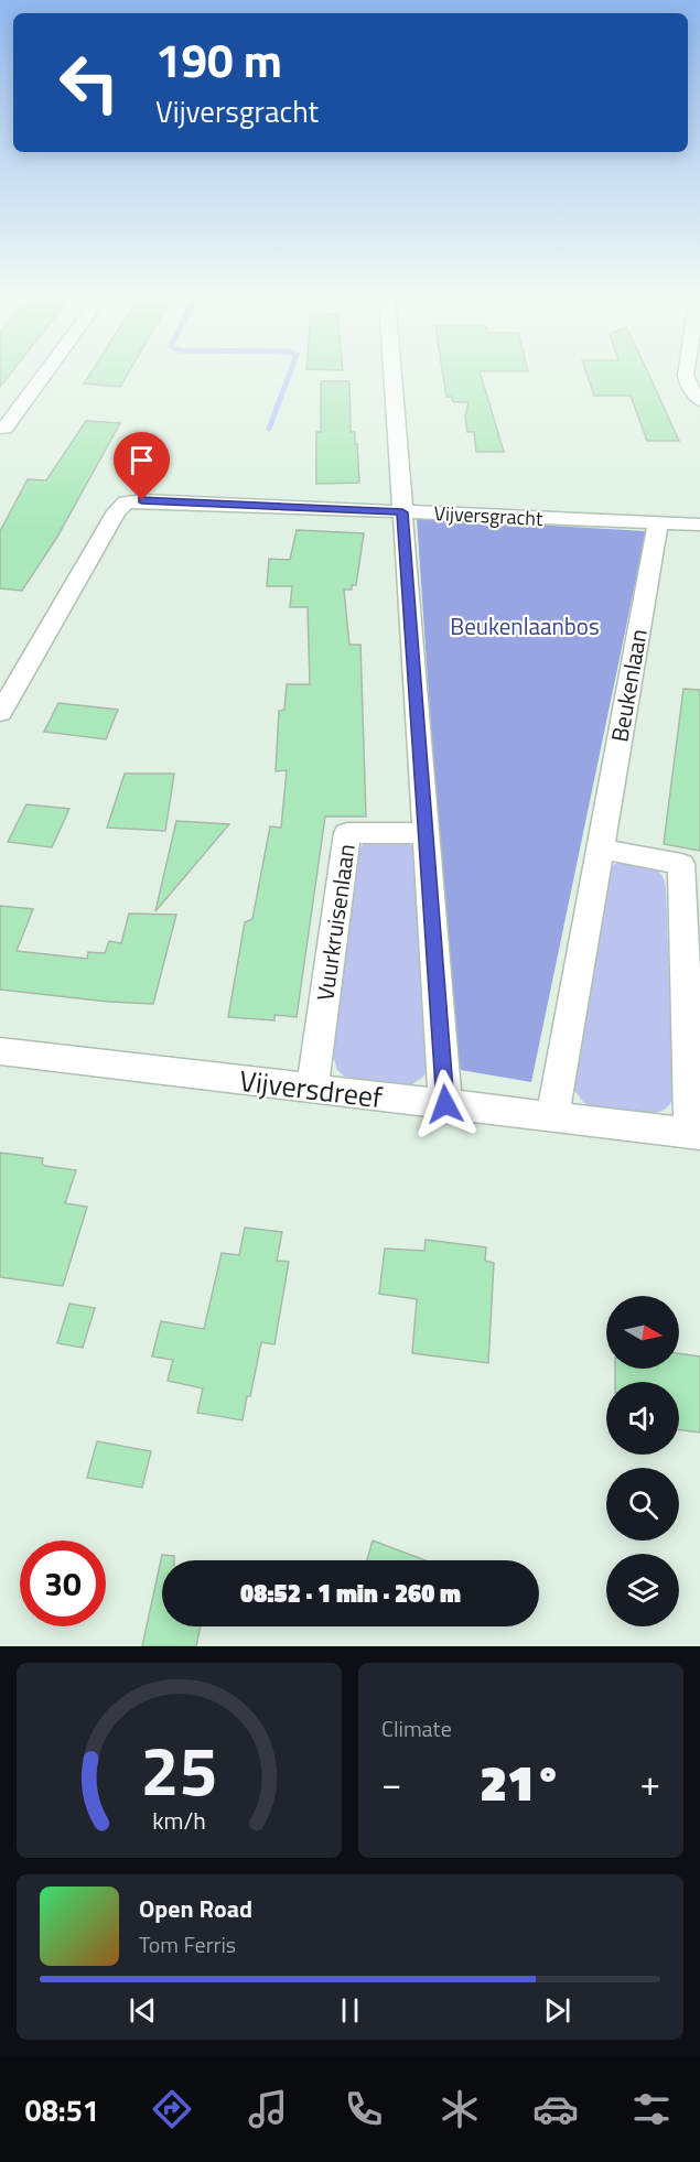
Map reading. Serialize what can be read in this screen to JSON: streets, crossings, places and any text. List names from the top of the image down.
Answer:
{
  "streets": {
    "street": [
      "Vijversgracht",
      "Beukenlaan",
      "Vuurkruisenlaan",
      "Vijversdreef"
    ]
  },
  "crossings": [
    ["Vijversgracht", "Beukenlaan"],
    ["Beukenlaan", "Vijversdreef"],
    ["Vuurkruisenlaan", "Vijversdreef"]
  ],
  "parks": ["Beukenlaanbos"],
  "north": "right",
  "page": {
    "turn": ["190 m", "Vijversgracht"],
    "limit": "30",
    "trip": "08:52 · 1 min · 260 m",
    "tile": "Climate",
    "heat": ["−", "21°", "+"],
    "song": ["Open Road", "Tom Ferris"],
    "tabs": "08:51",
    "gauge": ["25", "km/h"]
  }
}
